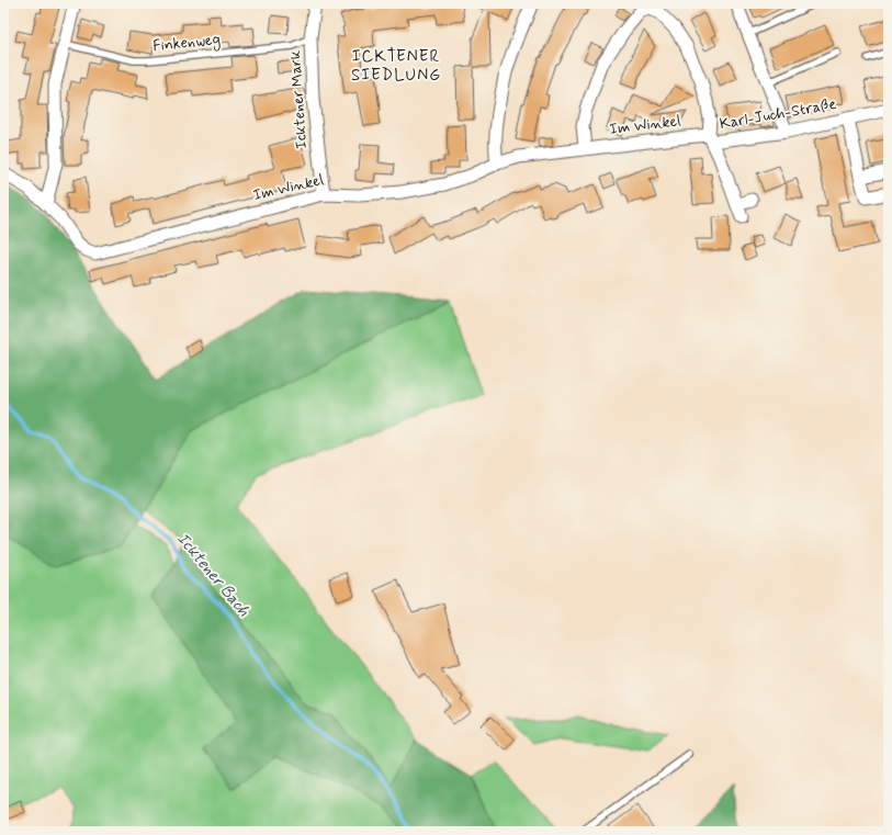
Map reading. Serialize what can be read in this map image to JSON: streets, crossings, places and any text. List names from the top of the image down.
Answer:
{
  "streets": {
    "street": ["Icktener Mark", "Karl-Juch-Straße", "Im Winkel"],
    "lane": ["Finkenweg"]
  },
  "crossings": [
    ["Finkenweg", "Icktener Mark"],
    ["Icktener Mark", "Im Winkel"],
    ["Karl-Juch-Straße", "Im Winkel"]
  ],
  "districts": ["ICKTENER SIEDLUNG"],
  "water": ["Icktener Bach"]
}
